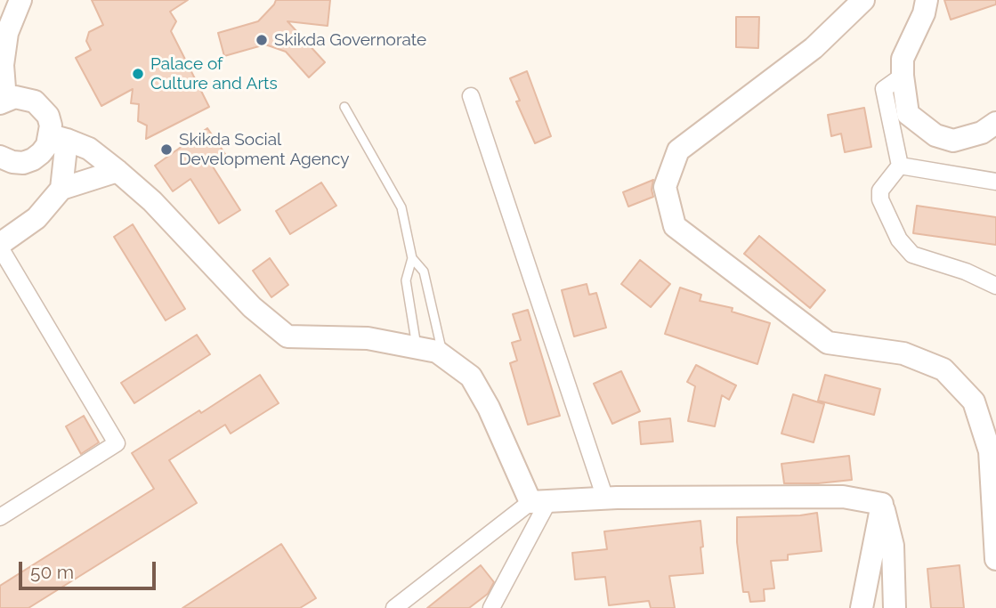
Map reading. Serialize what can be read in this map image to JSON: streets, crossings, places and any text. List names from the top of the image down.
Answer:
{
  "places": ["Skikda Governorate", "Palace of Culture and Arts", "Skikda Social Development Agency"],
  "scale_bar": "50 m"
}
